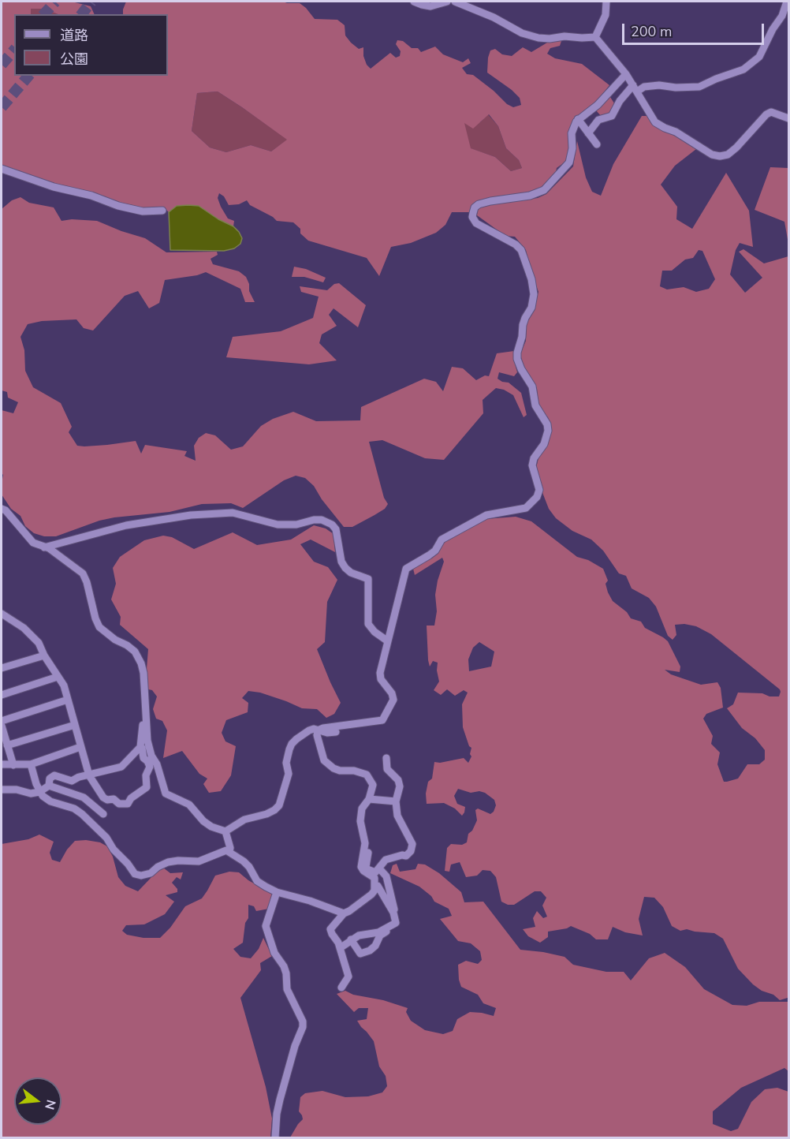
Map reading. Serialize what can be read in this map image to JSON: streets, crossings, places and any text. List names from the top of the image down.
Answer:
{
  "legend": ["道路", "公園"],
  "scale_bar": "200 m",
  "north": "right"
}
